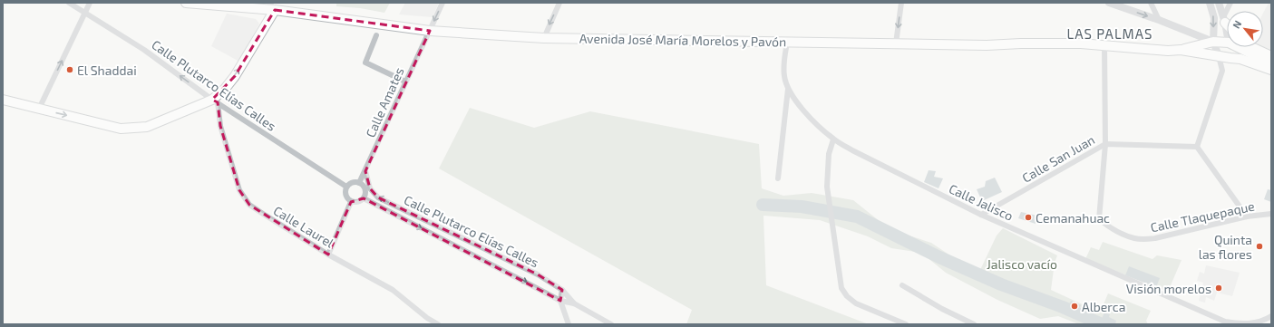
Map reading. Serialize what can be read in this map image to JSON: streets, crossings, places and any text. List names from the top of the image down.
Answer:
{
  "streets": {
    "main road": ["Avenida José María Morelos y Pavón"],
    "street": [
      "Calle Plutarco Elías Calles",
      "Calle Amates",
      "Calle San Juan",
      "Calle Jalisco",
      "Calle Tlaquepaque",
      "Calle Laurel"
    ]
  },
  "crossings": [
    ["Avenida José María Morelos y Pavón", "Calle Amates"],
    ["Avenida José María Morelos y Pavón", "Calle Jalisco"],
    ["Calle Plutarco Elías Calles", "Calle Amates"],
    ["Calle Plutarco Elías Calles", "Calle Laurel"],
    ["Calle San Juan", "Calle Jalisco"],
    ["Calle San Juan", "Calle Tlaquepaque"]
  ],
  "districts": ["LAS PALMAS"],
  "parks": ["Jalisco vacío"],
  "places": [
    "El Shaddai",
    "Cemanahuac",
    "Quinta las flores",
    "Visión morelos",
    "Alberca"
  ],
  "north": "top left"
}
